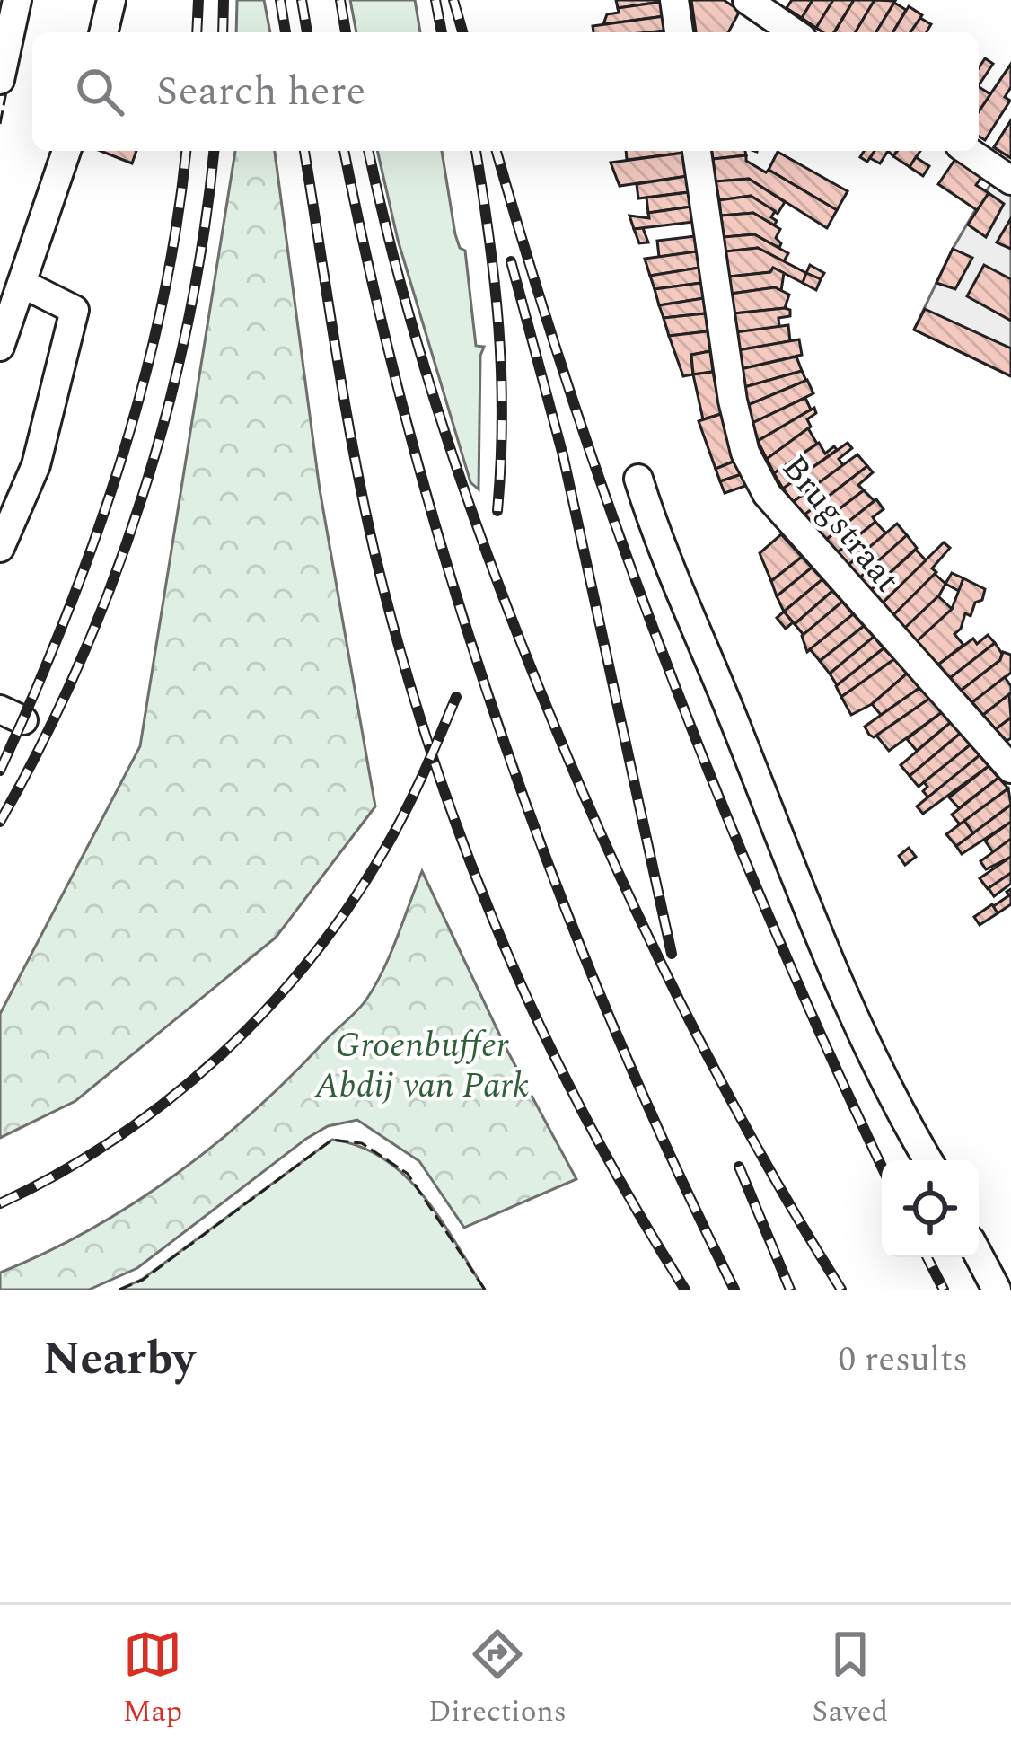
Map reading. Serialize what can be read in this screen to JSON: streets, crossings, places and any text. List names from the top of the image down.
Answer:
{
  "streets": {
    "street": ["Brugstraat"]
  },
  "parks": ["Groenbuffer Abdij van Park"],
  "page": {
    "search": "Search here",
    "heading": ["Nearby", "0 results"],
    "nav": ["Map", "Directions", "Saved"]
  }
}
